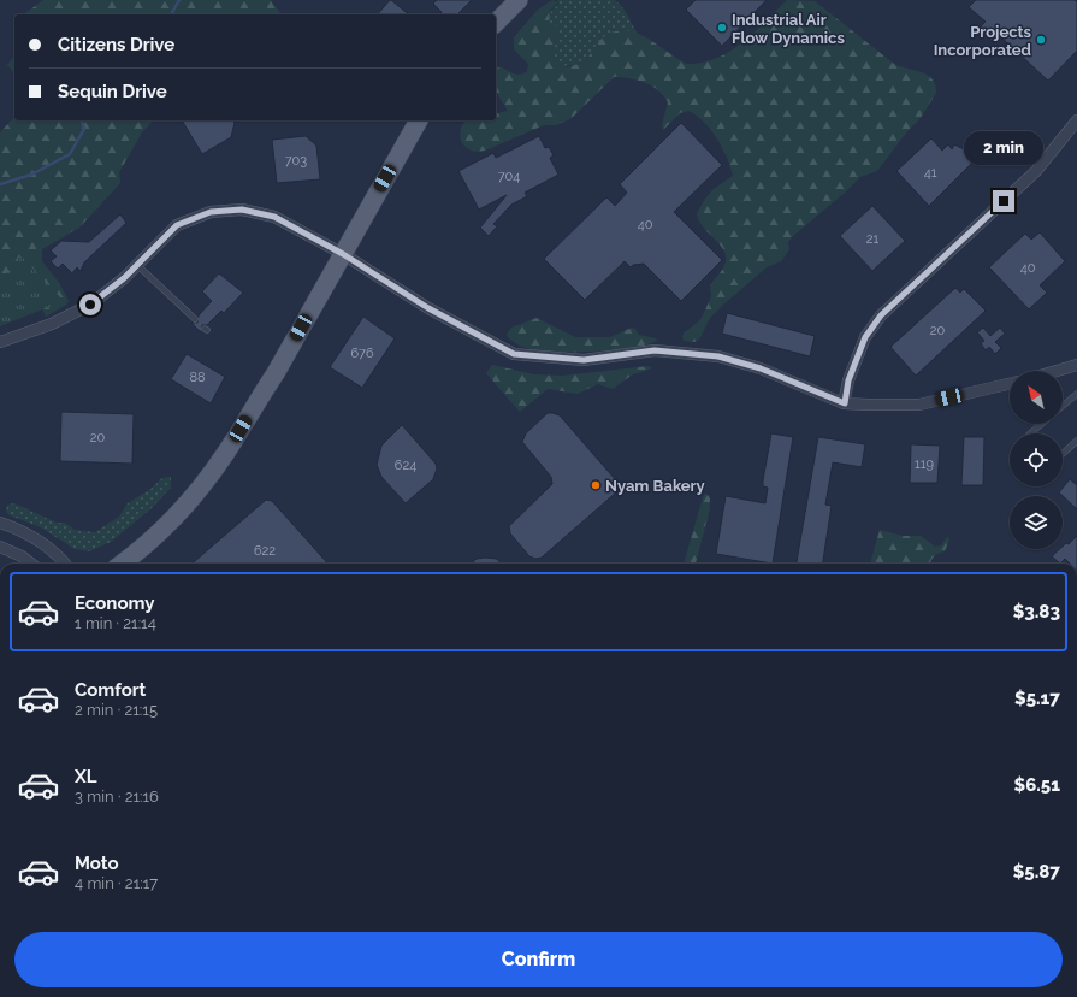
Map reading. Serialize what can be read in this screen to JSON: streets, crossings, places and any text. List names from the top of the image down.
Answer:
{
  "places": ["Industrial Air Flow Dynamics", "Projects Incorporated", "Nyam Bakery"],
  "house_numbers": [
    "703",
    "41",
    "704",
    "40",
    "21",
    "40",
    "20",
    "676",
    "88",
    "20",
    "119",
    "624",
    "622"
  ],
  "north": "top left",
  "page": {
    "banner": ["Citizens Drive", "Sequin Drive"],
    "bubble": "2 min",
    "list": [
      {
        "name": "Economy",
        "note": "1 min · 21:14",
        "value": "$3.83"
      },
      {
        "name": "Comfort",
        "note": "2 min · 21:15",
        "value": "$5.17"
      },
      {
        "name": "XL",
        "note": "3 min · 21:16",
        "value": "$6.51"
      },
      {
        "name": "Moto",
        "note": "4 min · 21:17",
        "value": "$5.87"
      }
    ],
    "buttons": "Confirm"
  }
}
